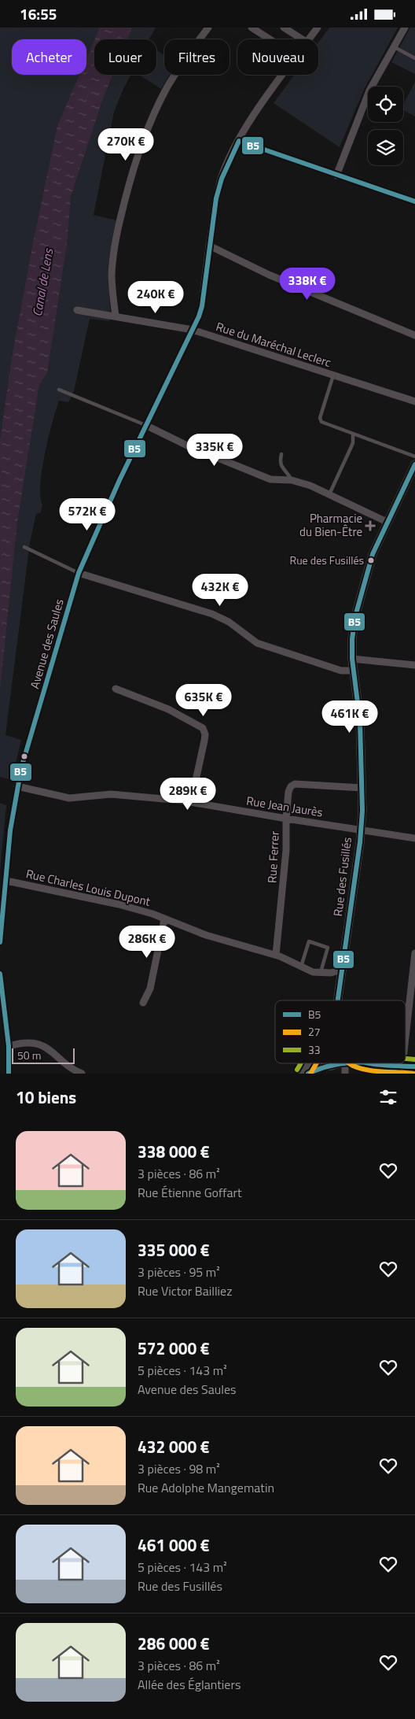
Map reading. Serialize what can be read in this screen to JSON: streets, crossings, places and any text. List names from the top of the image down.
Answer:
{
  "streets": {
    "main road": ["Rue des Fusillés"],
    "street": [
      "Rue du Maréchal Leclerc",
      "Avenue des Saules",
      "Rue Jean Jaurès",
      "Rue Ferrer",
      "Rue Charles Louis Dupont"
    ]
  },
  "crossings": [
    ["Rue du Maréchal Leclerc", "Avenue des Saules"],
    ["Avenue des Saules", "Rue Jean Jaurès"],
    ["Avenue des Saules", "Rue Charles Louis Dupont"],
    ["Rue Jean Jaurès", "Rue Ferrer"],
    ["Rue Jean Jaurès", "Rue des Fusillés"],
    ["Rue Ferrer", "Rue des Fusillés"],
    ["Rue Ferrer", "Rue Charles Louis Dupont"],
    ["Rue des Fusillés", "Rue Charles Louis Dupont"]
  ],
  "water": ["Canal de Lens"],
  "places": {
    "health": ["Pharmacie du Bien-Être"],
    "other": ["Rue des Fusillés"]
  },
  "lines": ["transit line B5", "transit line 33", "transit line 27"],
  "legend": ["B5", "27", "33"],
  "scale_bar": "50 m",
  "page": {
    "status": "16:55",
    "chip": [
      "Acheter",
      "Louer",
      "Filtres",
      "Nouveau"
    ],
    "price": [
      "270K €",
      "338K €",
      "240K €",
      "335K €",
      "572K €",
      "432K €",
      "635K €",
      "461K €",
      "289K €",
      "286K €"
    ],
    "scale": "50 m",
    "heading": "10 biens",
    "list": [
      {
        "name": "338 000 €",
        "note": "3 pièces · 86 m² · Rue Étienne Goffart"
      },
      {
        "name": "335 000 €",
        "note": "3 pièces · 95 m² · Rue Victor Bailliez"
      },
      {
        "name": "572 000 €",
        "note": "5 pièces · 143 m² · Avenue des Saules"
      },
      {
        "name": "432 000 €",
        "note": "3 pièces · 98 m² · Rue Adolphe Mangematin"
      },
      {
        "name": "461 000 €",
        "note": "5 pièces · 143 m² · Rue des Fusillés"
      },
      {
        "name": "286 000 €",
        "note": "3 pièces · 86 m² · Allée des Églantiers"
      }
    ]
  }
}
